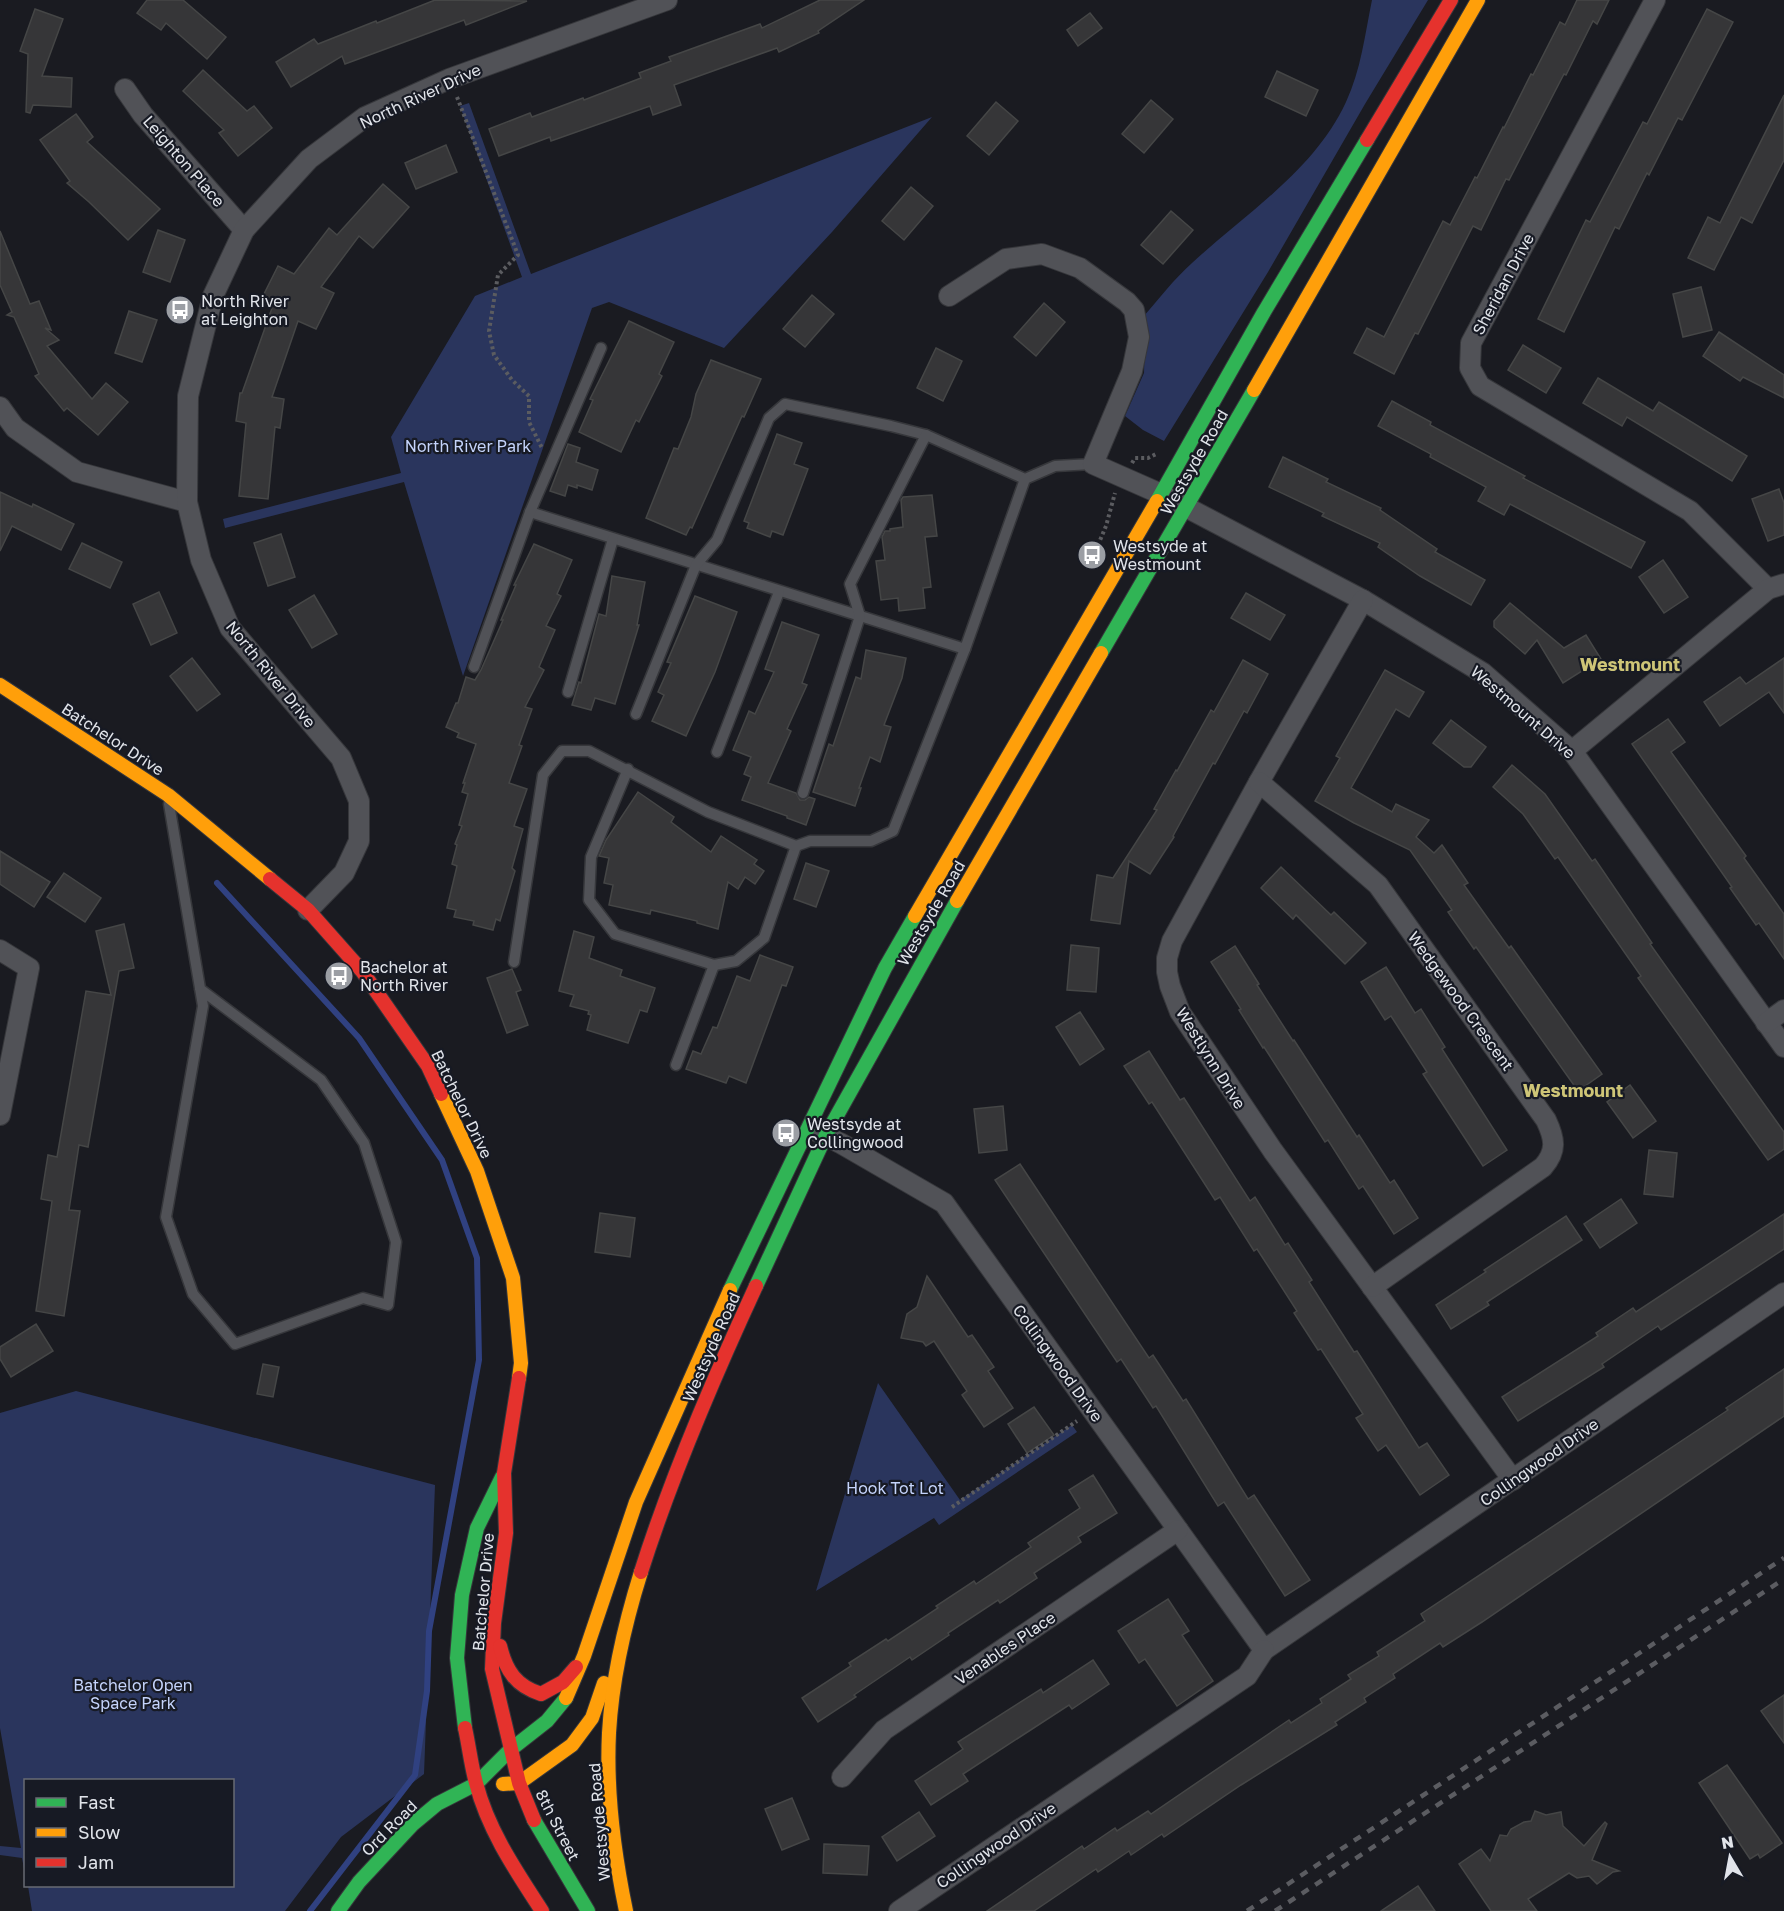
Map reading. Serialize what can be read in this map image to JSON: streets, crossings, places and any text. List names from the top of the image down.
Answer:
{
  "streets": {
    "main road": [
      "Westsyde Road",
      "Batchelor Drive",
      "8th Street",
      "Ord Road"
    ],
    "street": [
      "North River Drive",
      "Leighton Place",
      "Sheridan Drive",
      "Westmount Drive",
      "Wedgewood Crescent",
      "Westlynn Drive",
      "Collingwood Drive",
      "Venables Place"
    ]
  },
  "crossings": [
    ["North River Drive", "Leighton Place"],
    ["North River Drive", "Batchelor Drive"],
    ["Westsyde Road", "Westmount Drive"],
    ["Westsyde Road", "Batchelor Drive"],
    ["Westsyde Road", "Collingwood Drive"],
    ["Westsyde Road", "Ord Road"],
    ["Westmount Drive", "Westlynn Drive"],
    ["Batchelor Drive", "8th Street"],
    ["Batchelor Drive", "Ord Road"],
    ["Wedgewood Crescent", "Westlynn Drive"],
    ["Westlynn Drive", "Collingwood Drive"],
    ["Collingwood Drive", "Venables Place"]
  ],
  "districts": ["Westmount", "Westmount"],
  "parks": ["North River Park", "Hook Tot Lot", "Batchelor Open Space Park"],
  "places": {
    "bus stop": [
      "North River at Leighton",
      "Westsyde at Westmount",
      "Bachelor at North River",
      "Westsyde at Collingwood"
    ]
  },
  "legend": ["Fast", "Slow", "Jam"],
  "north": "top"
}
